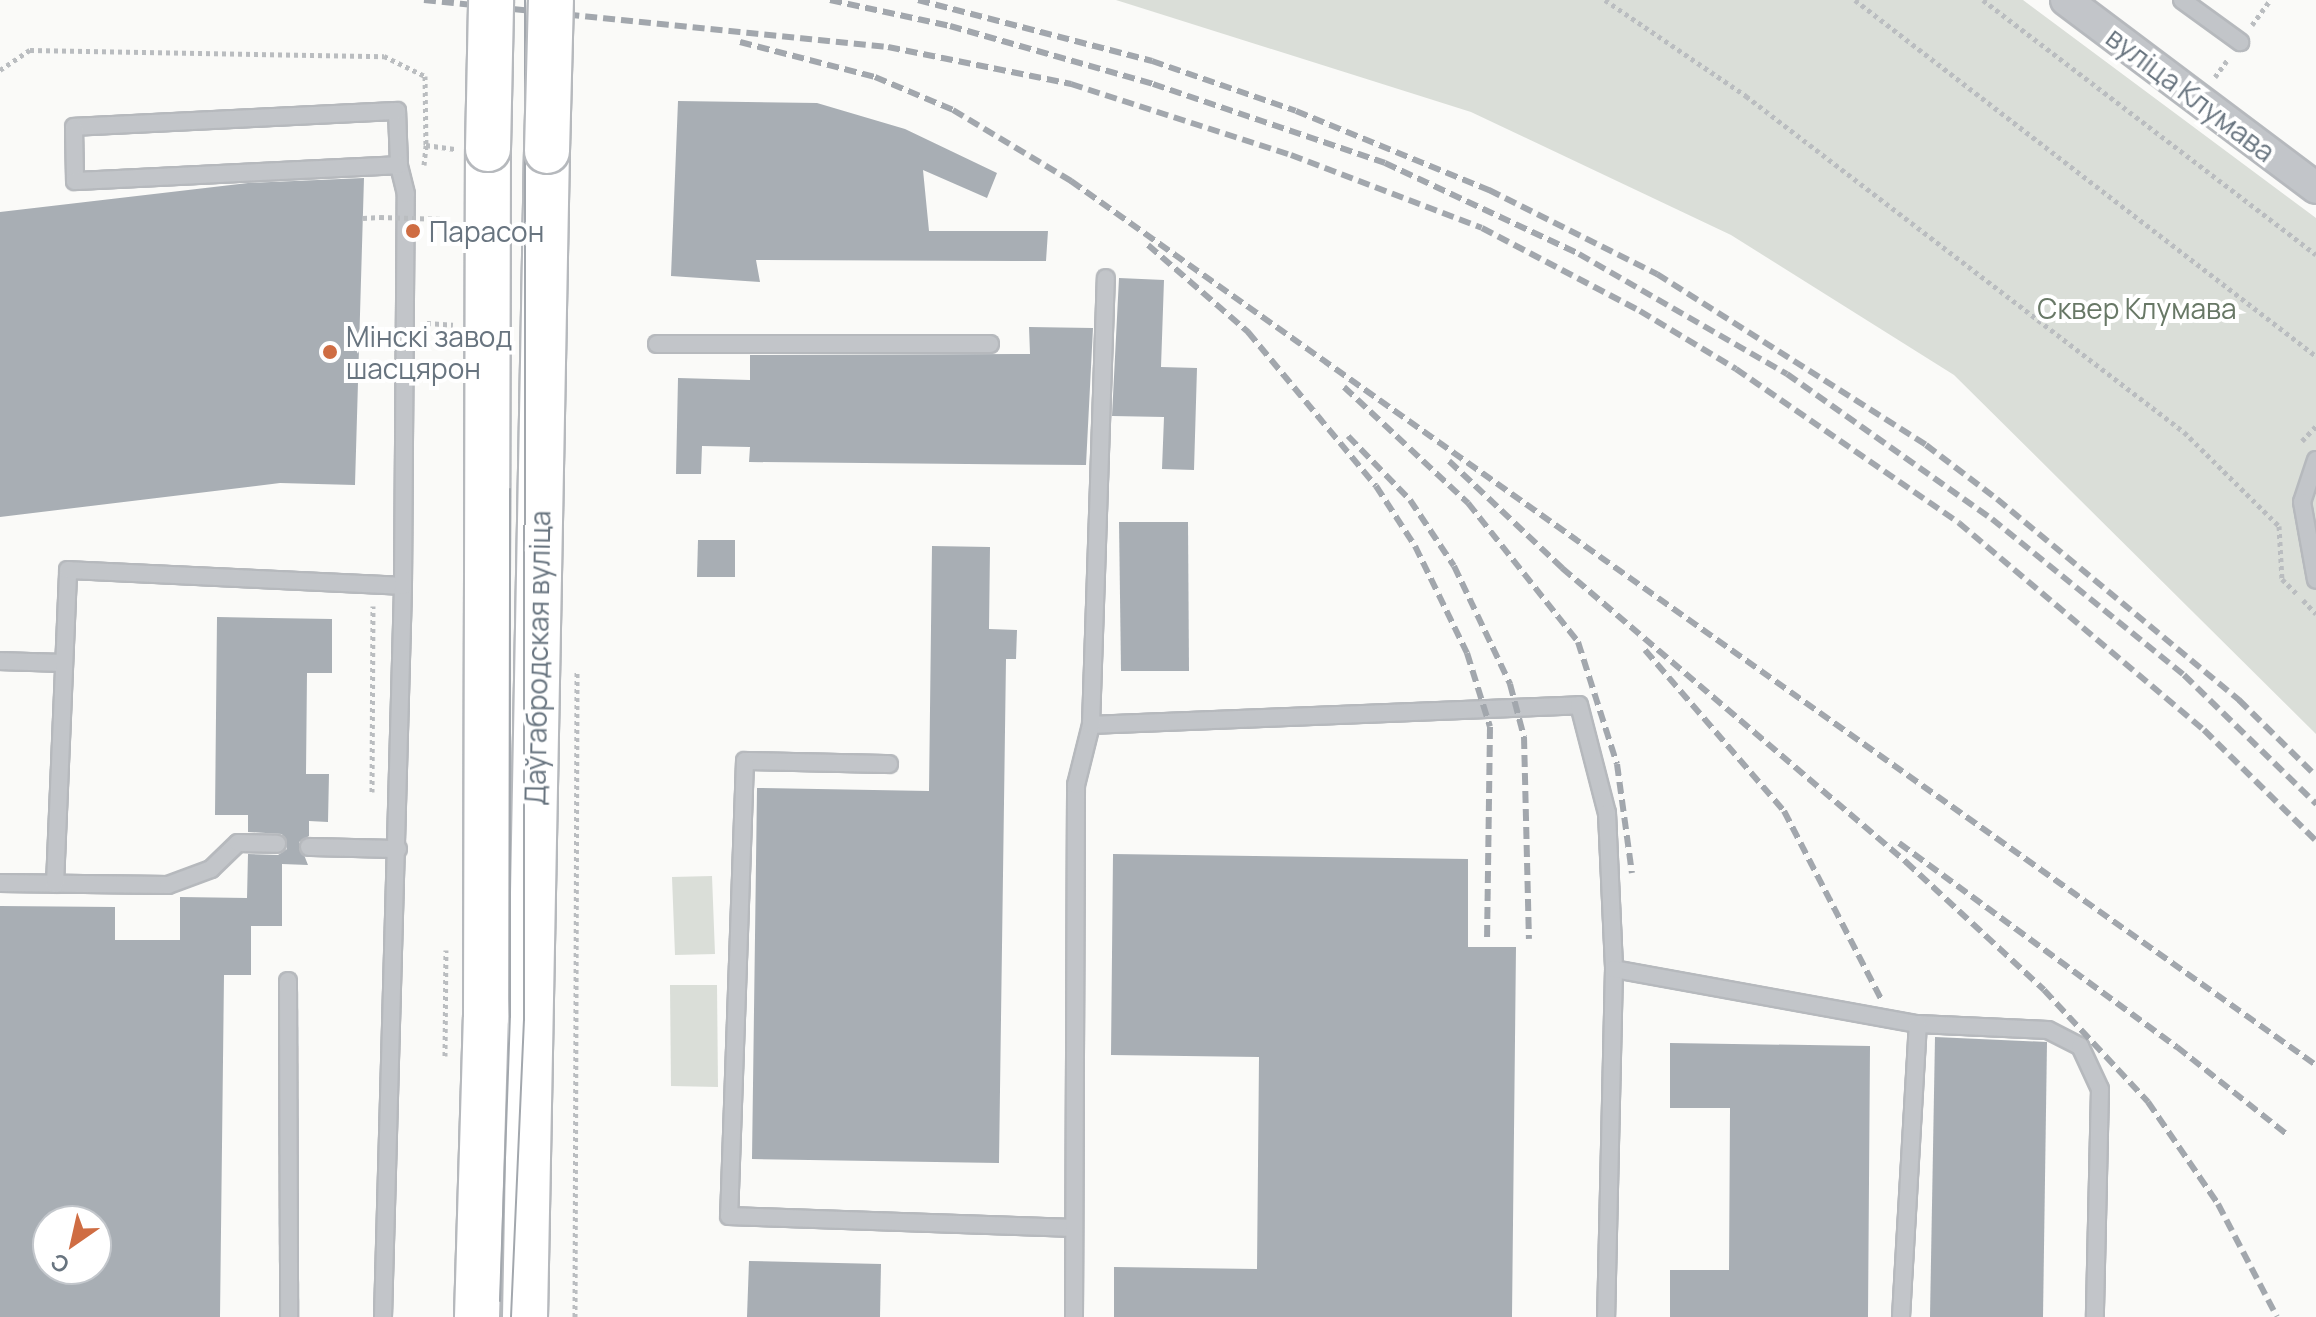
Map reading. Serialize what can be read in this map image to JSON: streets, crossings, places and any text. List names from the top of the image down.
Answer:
{
  "streets": {
    "main road": ["Даўгабродская вуліца"],
    "street": ["вуліца Клумава"]
  },
  "parks": ["Сквер Клумава"],
  "places": ["Парасон", "Мінскі завод шасцярон"],
  "north": "bottom left"
}
